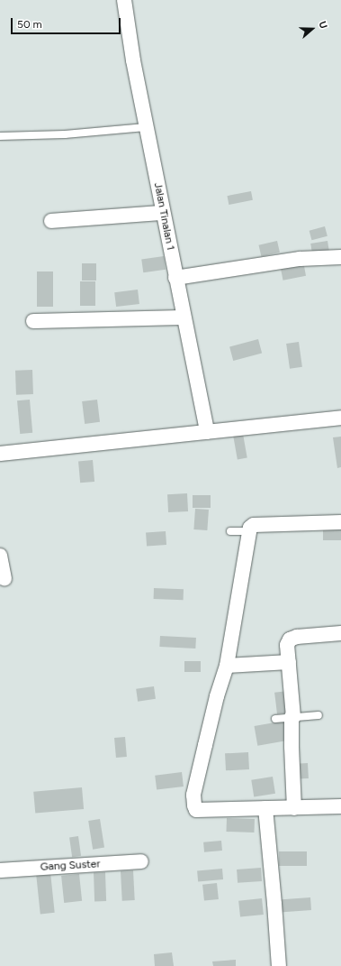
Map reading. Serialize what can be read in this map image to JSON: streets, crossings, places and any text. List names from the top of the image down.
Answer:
{
  "streets": {
    "street": ["Jalan Tinalan 1", "Gang Suster"]
  },
  "scale_bar": "50 m",
  "north": "right"
}
